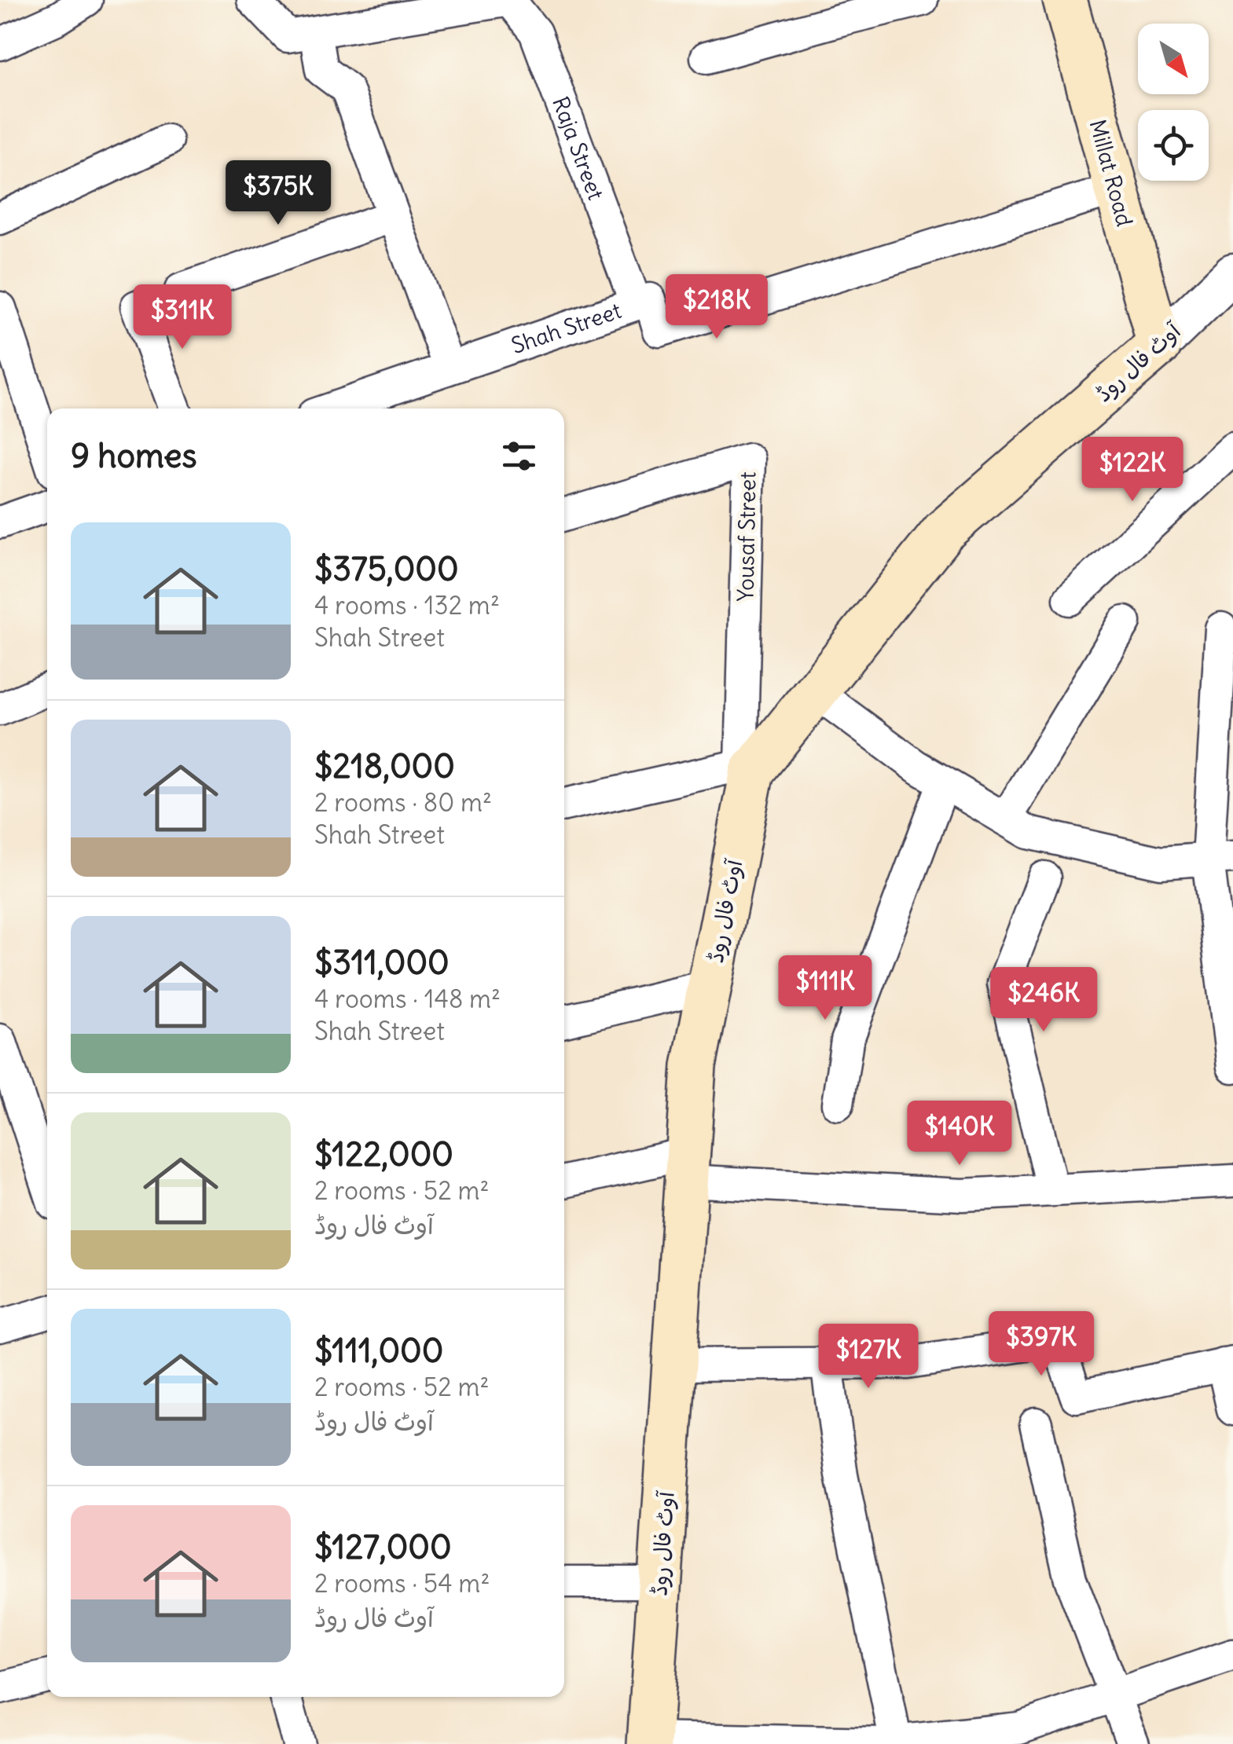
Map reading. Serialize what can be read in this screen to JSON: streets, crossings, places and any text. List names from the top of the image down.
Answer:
{
  "streets": {
    "main road": ["Millat Road", "آوٹ فال روڈ"],
    "street": ["Raja Street", "Shah Street", "Yousaf Street"]
  },
  "crossings": [
    ["Raja Street", "Shah Street"],
    ["Millat Road", "Shah Street"],
    ["Millat Road", "آوٹ فال روڈ"],
    ["آوٹ فال روڈ", "Yousaf Street"]
  ],
  "north": "bottom right",
  "page": {
    "price": [
      "$375K",
      "$218K",
      "$311K",
      "$122K",
      "$111K",
      "$246K",
      "$140K",
      "$397K",
      "$127K"
    ],
    "heading": "9 homes",
    "list": [
      {
        "name": "$375,000",
        "note": "4 rooms · 132 m² · Shah Street"
      },
      {
        "name": "$218,000",
        "note": "2 rooms · 80 m² · Shah Street"
      },
      {
        "name": "$311,000",
        "note": "4 rooms · 148 m² · Shah Street"
      },
      {
        "name": "$122,000",
        "note": "2 rooms · 52 m² · آوٹ فال روڈ"
      },
      {
        "name": "$111,000",
        "note": "2 rooms · 52 m² · آوٹ فال روڈ"
      },
      {
        "name": "$127,000",
        "note": "2 rooms · 54 m² · آوٹ فال روڈ"
      }
    ]
  }
}
